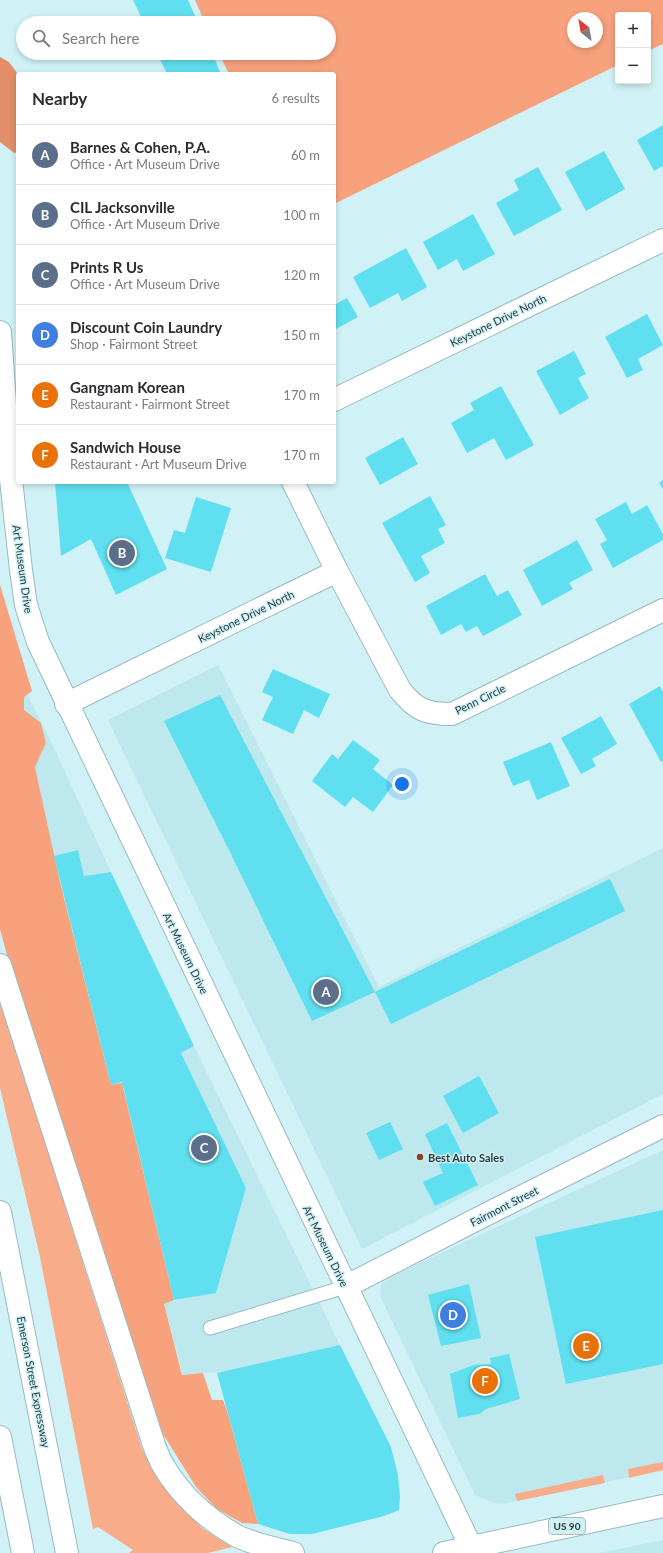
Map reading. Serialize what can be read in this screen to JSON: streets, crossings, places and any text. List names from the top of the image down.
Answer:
{
  "streets": {
    "main road": [
      "Keystone Drive North",
      "Art Museum Drive",
      "Penn Circle",
      "Fairmont Street",
      "Emerson Street Expressway",
      "US 90"
    ]
  },
  "crossings": [
    ["Keystone Drive North", "Art Museum Drive"],
    ["Keystone Drive North", "Penn Circle"],
    ["Art Museum Drive", "Fairmont Street"],
    ["Art Museum Drive", "US 90"]
  ],
  "places": ["Best Auto Sales"],
  "north": "top left",
  "page": {
    "map_buttons": ["+", "−"],
    "search": "Search here",
    "heading": ["Nearby", "6 results"],
    "list": [
      {
        "mark": "A",
        "name": "Barnes & Cohen, P.A.",
        "note": "Office · Art Museum Drive",
        "value": "60 m"
      },
      {
        "mark": "B",
        "name": "CIL Jacksonville",
        "note": "Office · Art Museum Drive",
        "value": "100 m"
      },
      {
        "mark": "C",
        "name": "Prints R Us",
        "note": "Office · Art Museum Drive",
        "value": "120 m"
      },
      {
        "mark": "D",
        "name": "Discount Coin Laundry",
        "note": "Shop · Fairmont Street",
        "value": "150 m"
      },
      {
        "mark": "E",
        "name": "Gangnam Korean",
        "note": "Restaurant · Fairmont Street",
        "value": "170 m"
      },
      {
        "mark": "F",
        "name": "Sandwich House",
        "note": "Restaurant · Art Museum Drive",
        "value": "170 m"
      }
    ],
    "pins": [
      "B",
      "A",
      "C",
      "D",
      "E",
      "F"
    ]
  }
}
